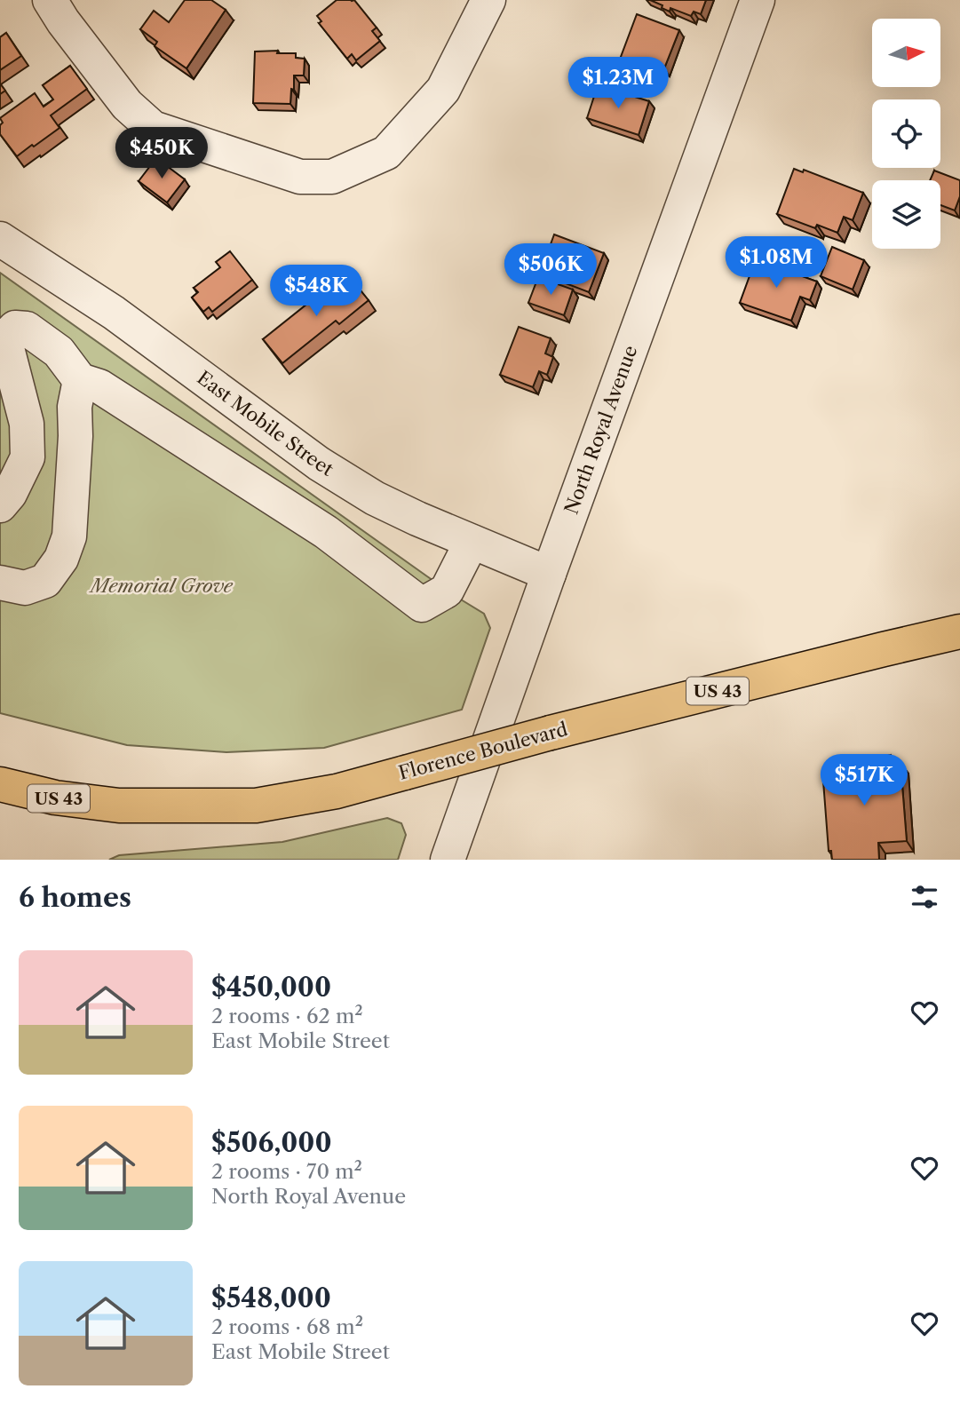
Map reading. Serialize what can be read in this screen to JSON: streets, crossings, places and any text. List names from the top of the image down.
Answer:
{
  "streets": {
    "highway": ["US 43", "Florence Boulevard"],
    "street": ["East Mobile Street", "North Royal Avenue"]
  },
  "crossings": [
    ["East Mobile Street", "North Royal Avenue"]
  ],
  "parks": ["Memorial Grove"],
  "north": "right",
  "page": {
    "price": [
      "$1.23M",
      "$450K",
      "$1.08M",
      "$506K",
      "$548K",
      "$517K"
    ],
    "heading": "6 homes",
    "list": [
      {
        "name": "$450,000",
        "note": "2 rooms · 62 m² · East Mobile Street"
      },
      {
        "name": "$506,000",
        "note": "2 rooms · 70 m² · North Royal Avenue"
      },
      {
        "name": "$548,000",
        "note": "2 rooms · 68 m² · East Mobile Street"
      }
    ]
  }
}
